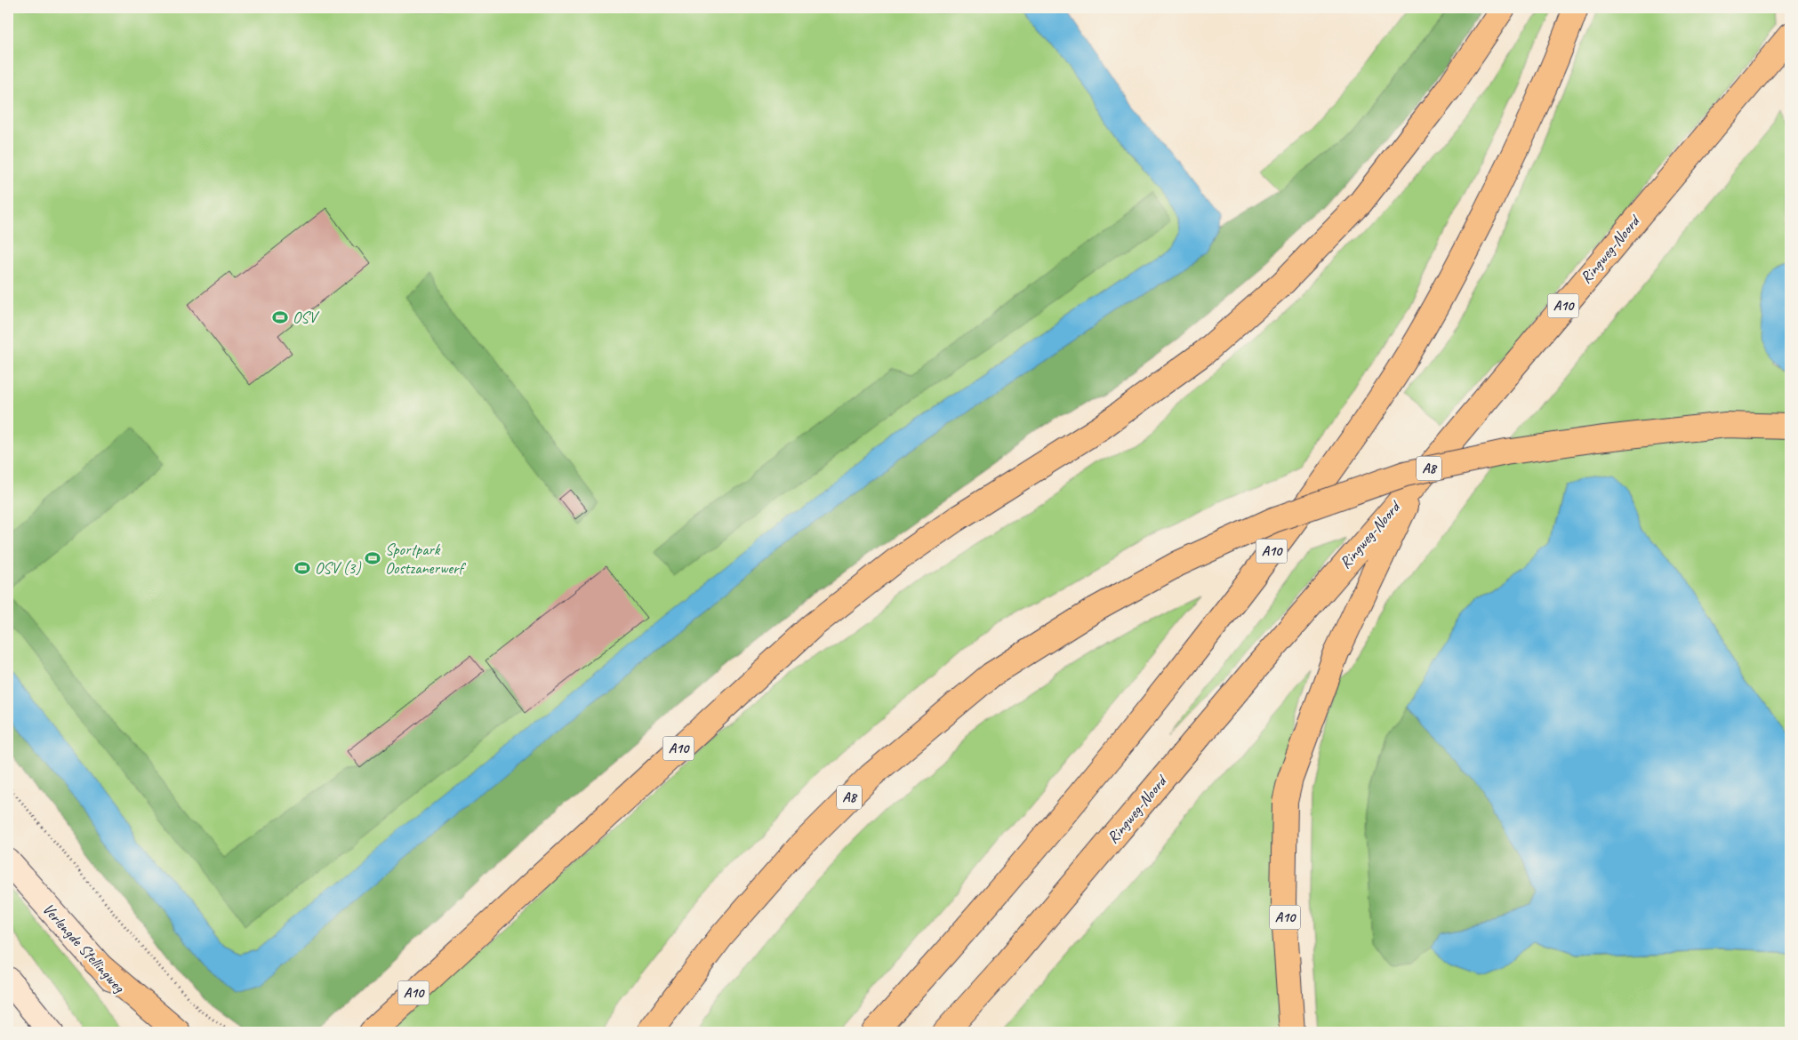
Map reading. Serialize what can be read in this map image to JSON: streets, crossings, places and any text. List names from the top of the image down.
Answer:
{
  "streets": {
    "highway": ["Ringweg-Noord", "A10", "A8"],
    "main road": ["Verlengde Stellingweg"]
  },
  "crossings": [
    ["Ringweg-Noord", "A10"]
  ],
  "places": {
    "sports": ["OSV", "Sportpark Oostzanerwerf", "OSV (3)"]
  }
}
